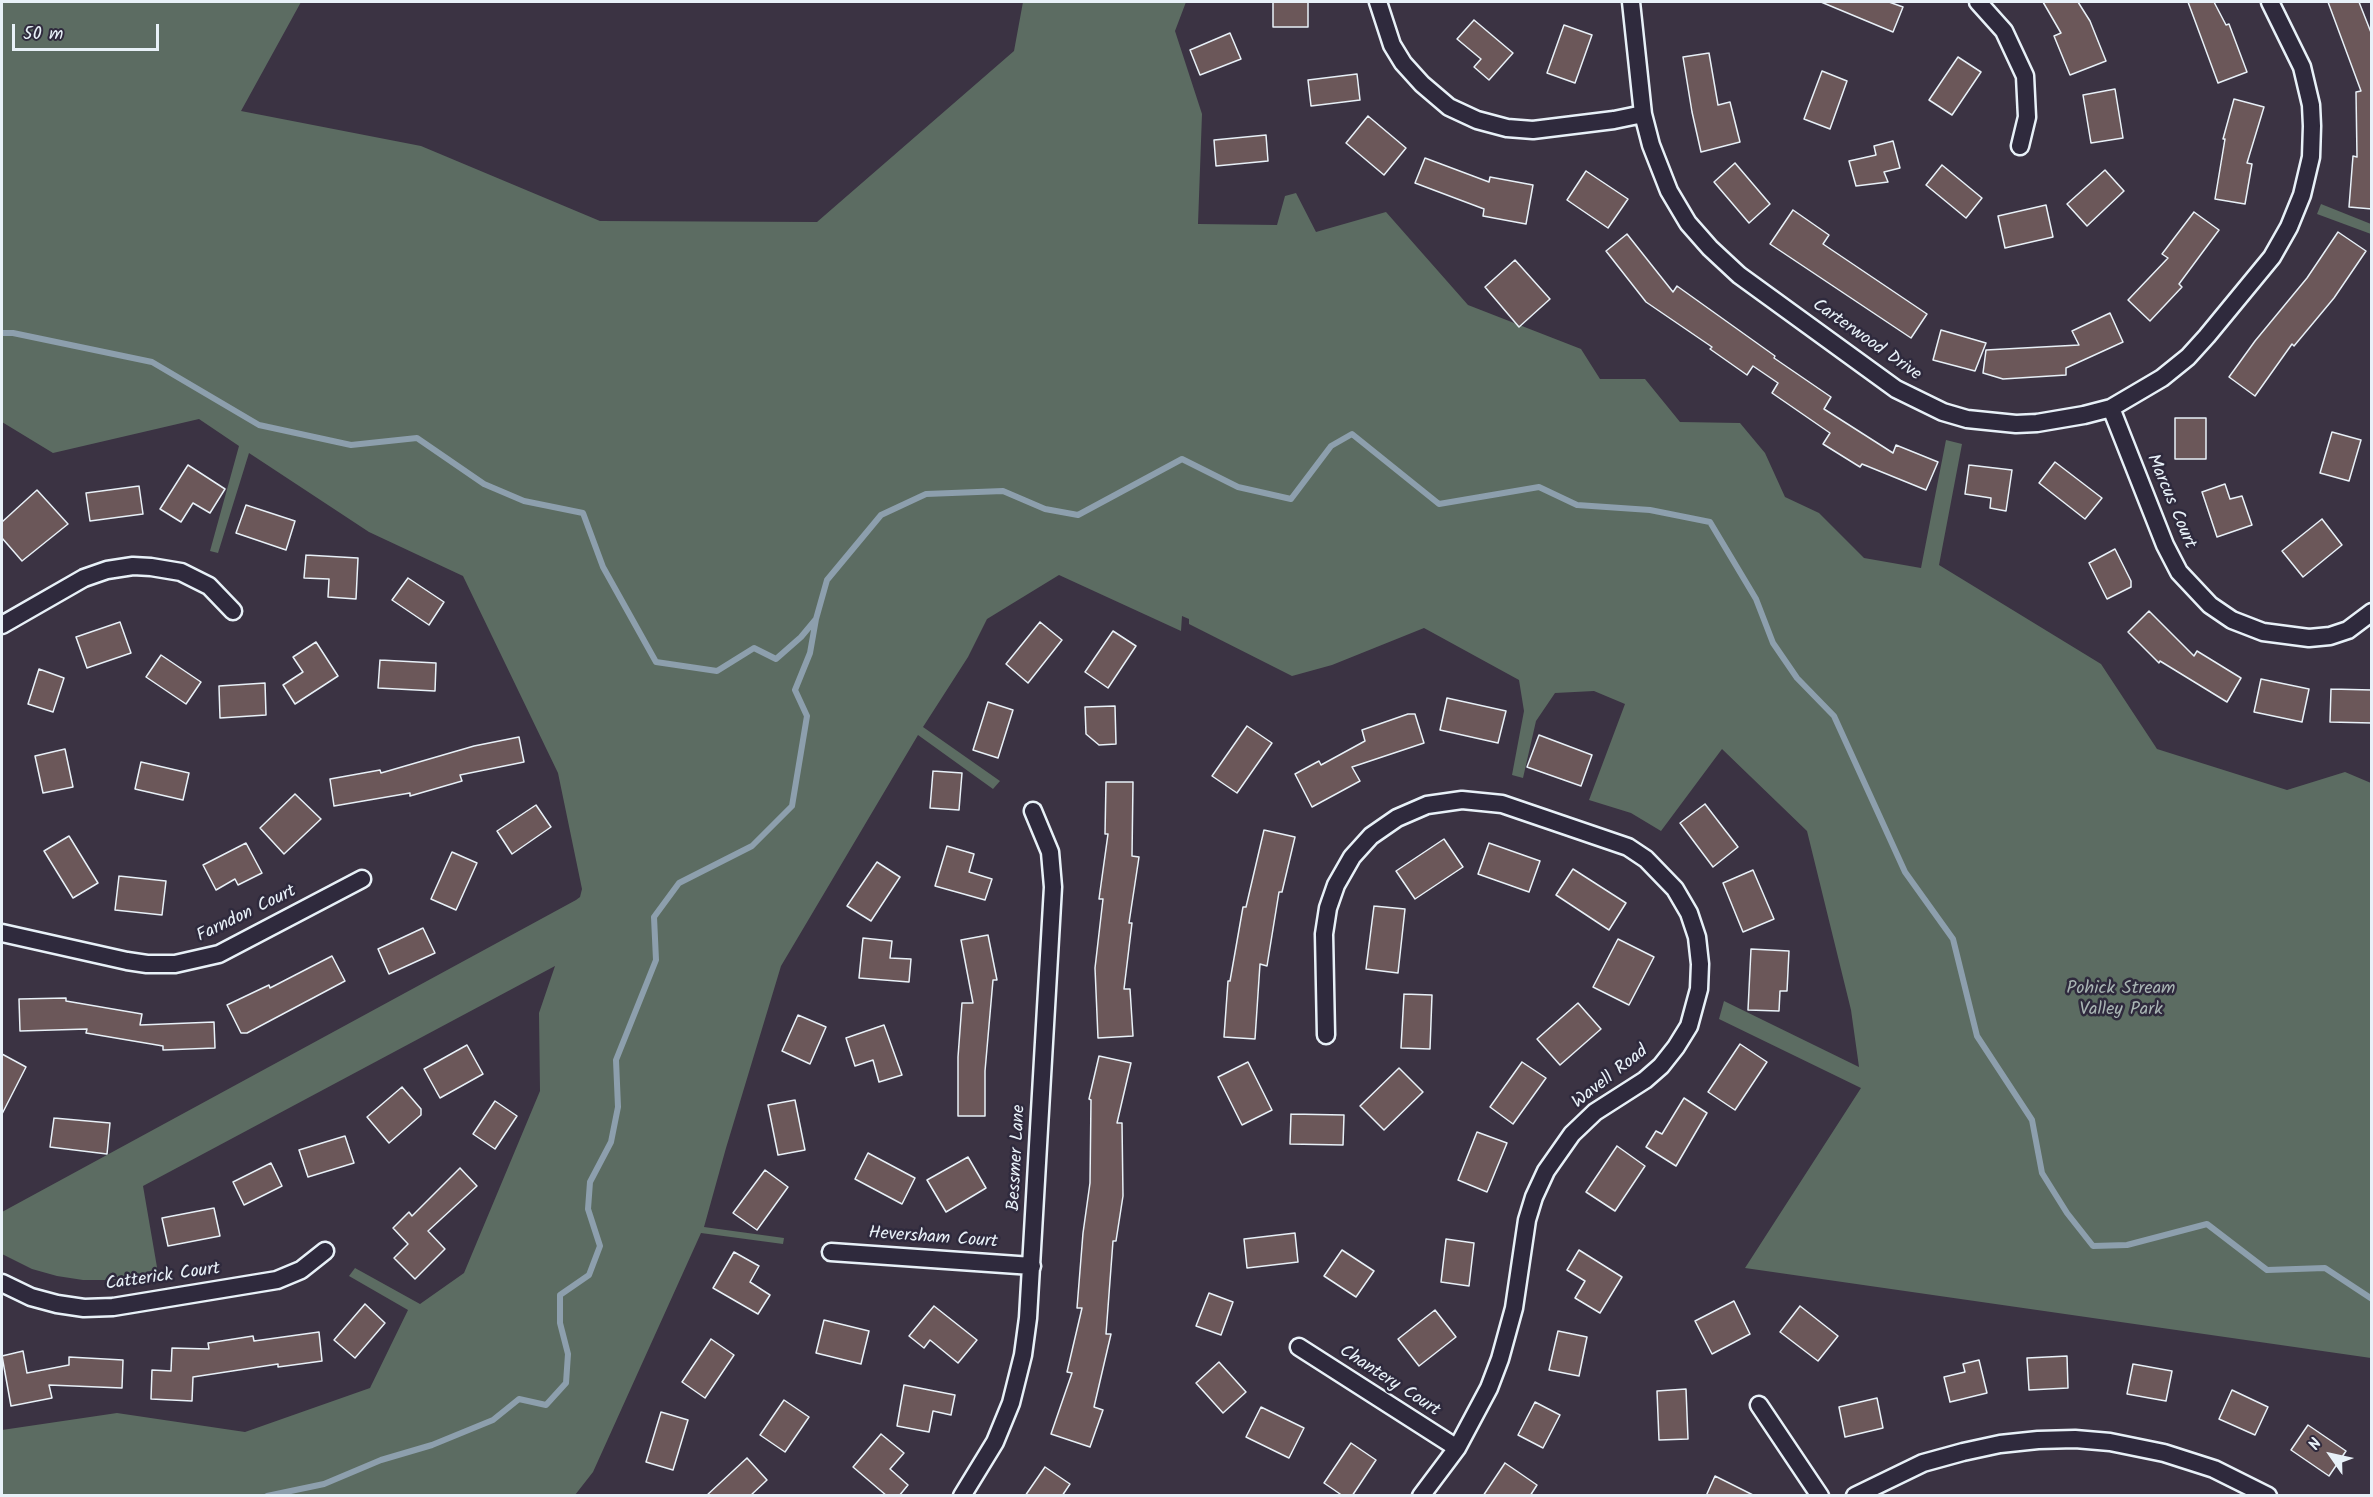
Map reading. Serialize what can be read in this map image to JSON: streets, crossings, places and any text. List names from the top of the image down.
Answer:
{
  "streets": {
    "street": [
      "Carterwood Drive",
      "Marcus Court",
      "Farndon Court",
      "Wavell Road",
      "Bessmer Lane",
      "Heversham Court",
      "Catterick Court",
      "Chantery Court"
    ]
  },
  "crossings": [
    ["Carterwood Drive", "Marcus Court"],
    ["Wavell Road", "Chantery Court"],
    ["Bessmer Lane", "Heversham Court"]
  ],
  "parks": ["Pohick Stream Valley Park"],
  "scale_bar": "50 m",
  "north": "top left"
}
